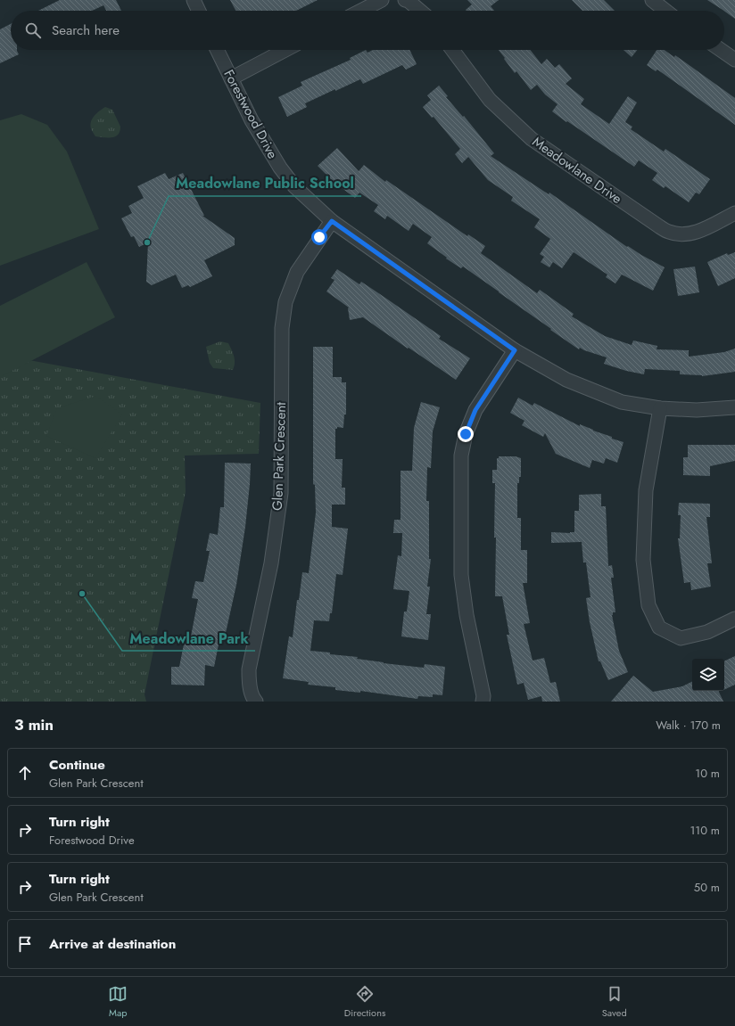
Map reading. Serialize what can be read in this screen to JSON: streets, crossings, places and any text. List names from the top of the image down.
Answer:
{
  "streets": {
    "street": ["Forestwood Drive", "Meadowlane Drive", "Glen Park Crescent"]
  },
  "crossings": [
    ["Forestwood Drive", "Glen Park Crescent"]
  ],
  "places": ["Meadowlane Public School", "Meadowlane Park"],
  "page": {
    "search": "Search here",
    "heading": ["3 min", "Walk · 170 m"],
    "list": [
      ["Continue", "Glen Park Crescent", "10 m"],
      ["Turn right", "Forestwood Drive", "110 m"],
      ["Turn right", "Glen Park Crescent", "50 m"],
      "Arrive at destination"
    ],
    "nav": ["Map", "Directions", "Saved"]
  }
}
